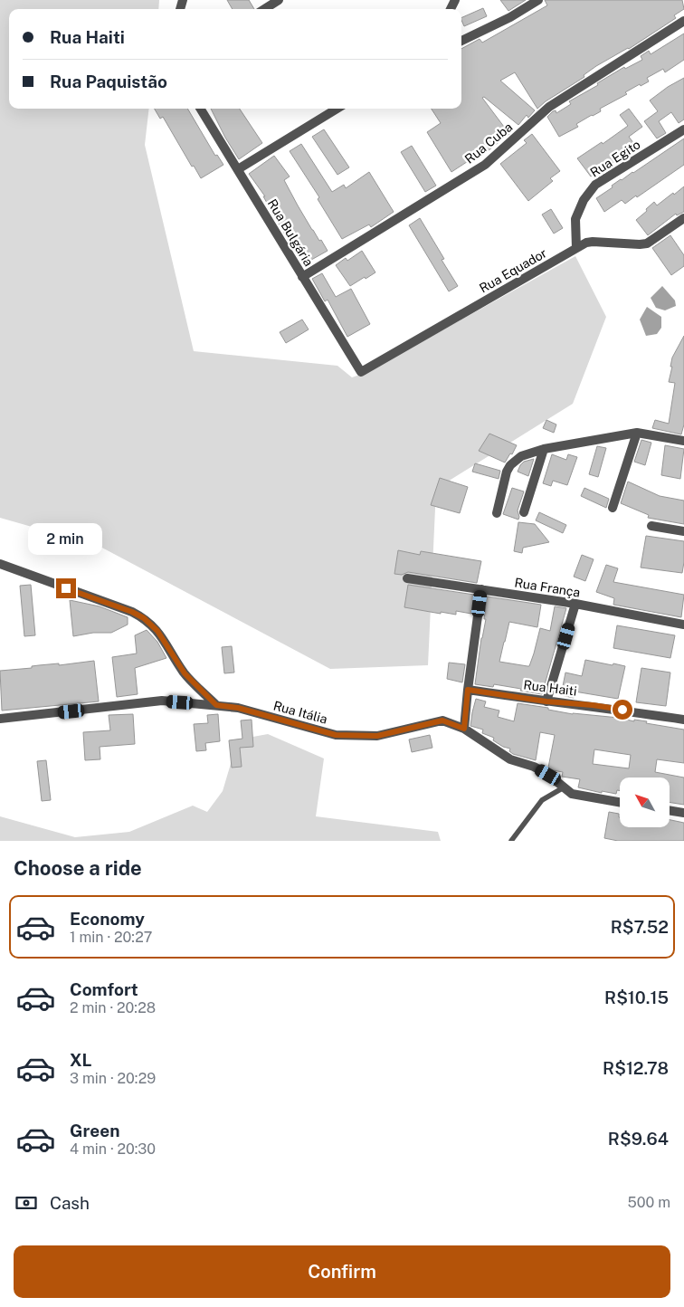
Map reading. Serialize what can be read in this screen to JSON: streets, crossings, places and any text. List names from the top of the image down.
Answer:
{
  "streets": {
    "street": [
      "Rua Cuba",
      "Rua Egito",
      "Rua Bulgária",
      "Rua Equador",
      "Rua França",
      "Rua Haiti",
      "Rua Itália"
    ]
  },
  "crossings": [
    ["Rua Cuba", "Rua Bulgária"],
    ["Rua Egito", "Rua Equador"],
    ["Rua Bulgária", "Rua Equador"]
  ],
  "north": "top left",
  "page": {
    "banner": ["Rua Haiti", "Rua Paquistão"],
    "bubble": "2 min",
    "heading": "Choose a ride",
    "list": [
      {
        "name": "Economy",
        "note": "1 min · 20:27",
        "value": "R$7.52"
      },
      {
        "name": "Comfort",
        "note": "2 min · 20:28",
        "value": "R$10.15"
      },
      {
        "name": "XL",
        "note": "3 min · 20:29",
        "value": "R$12.78"
      },
      {
        "name": "Green",
        "note": "4 min · 20:30",
        "value": "R$9.64"
      }
    ],
    "pay": ["Cash", "500 m"],
    "buttons": "Confirm"
  }
}
